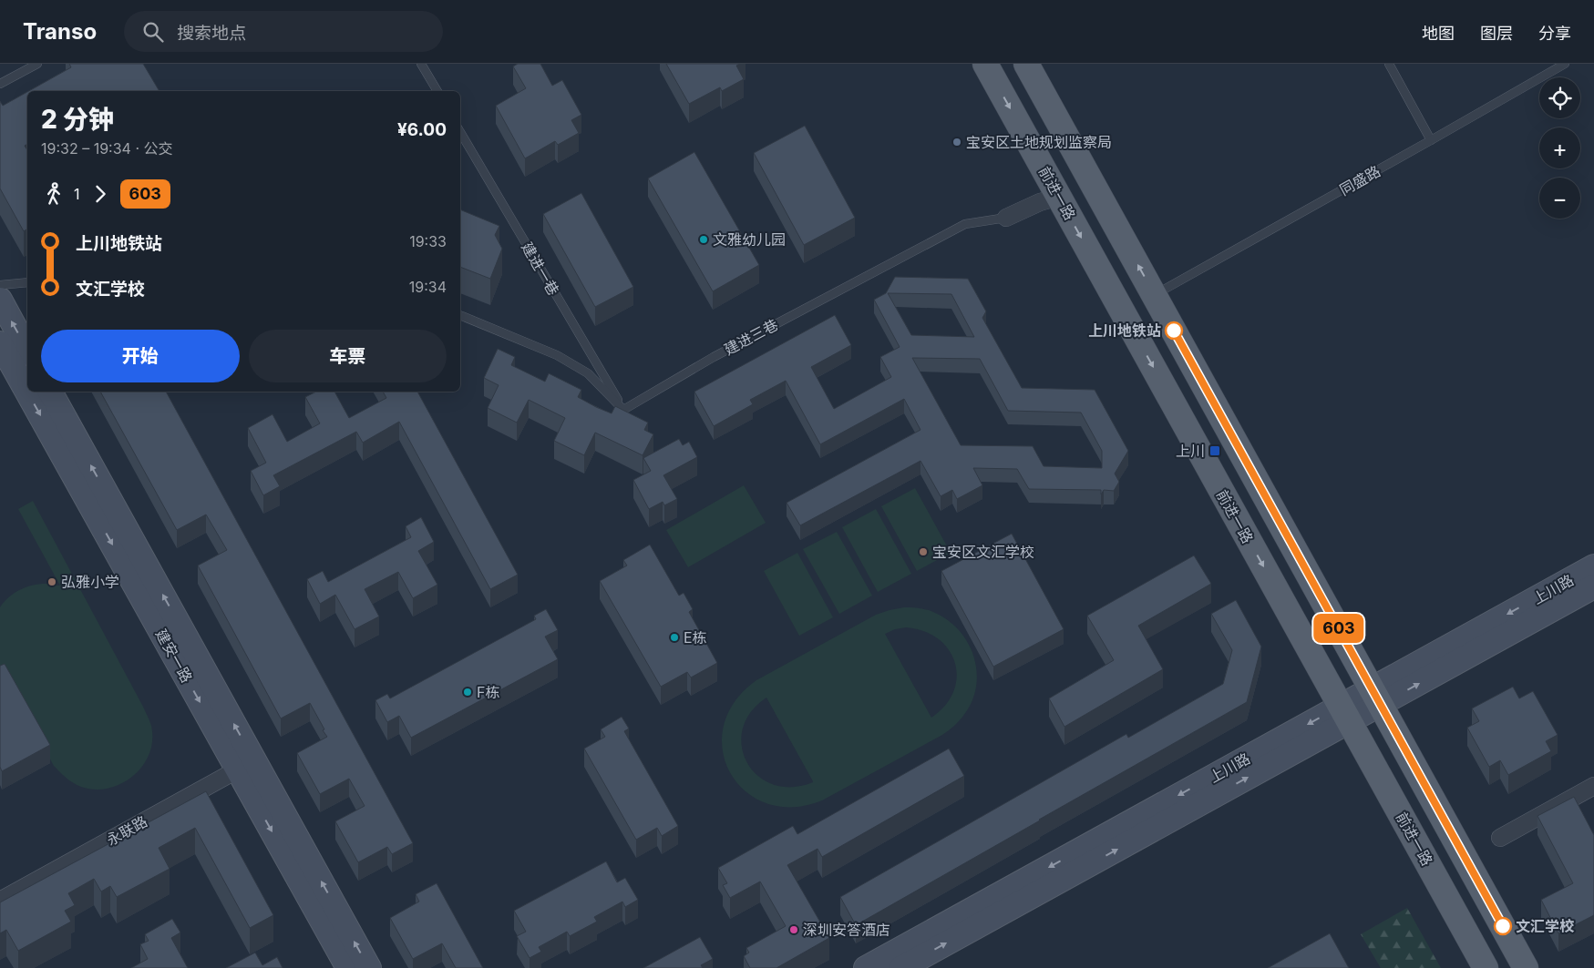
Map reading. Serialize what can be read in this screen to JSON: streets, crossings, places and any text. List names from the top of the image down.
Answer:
{
  "streets": {
    "main road": ["前进一路", "上川路", "建安一路"],
    "street": ["建进三巷", "永联路"],
    "lane": ["同盛路", "建进一巷"]
  },
  "crossings": [
    ["前进一路", "建进三巷"],
    ["前进一路", "上川路"],
    ["建进一巷", "建进三巷"],
    ["建安一路", "永联路"]
  ],
  "places": {
    "other": [
      "宝安区土地规划监察局",
      "文雅幼儿园",
      "上川地铁站",
      "宝安区文汇学校",
      "弘雅小学",
      "E栋",
      "F栋",
      "文汇学校",
      "深圳安答酒店"
    ],
    "transit": ["上川"]
  },
  "lines": ["bus line 603"],
  "page": {
    "header": "Transo",
    "search": "搜索地点",
    "nav": ["地图", "图层", "分享"],
    "on_map": "603",
    "map_buttons": ["+", "−"],
    "heading": ["2 分钟", "19:32 – 19:34 · 公交", "¥6.00"],
    "legs": ["1", "603"],
    "list": [
      {
        "name": "上川地铁站",
        "value": "19:33"
      },
      {
        "name": "文汇学校",
        "value": "19:34"
      }
    ],
    "buttons": ["开始", "车票"]
  }
}
